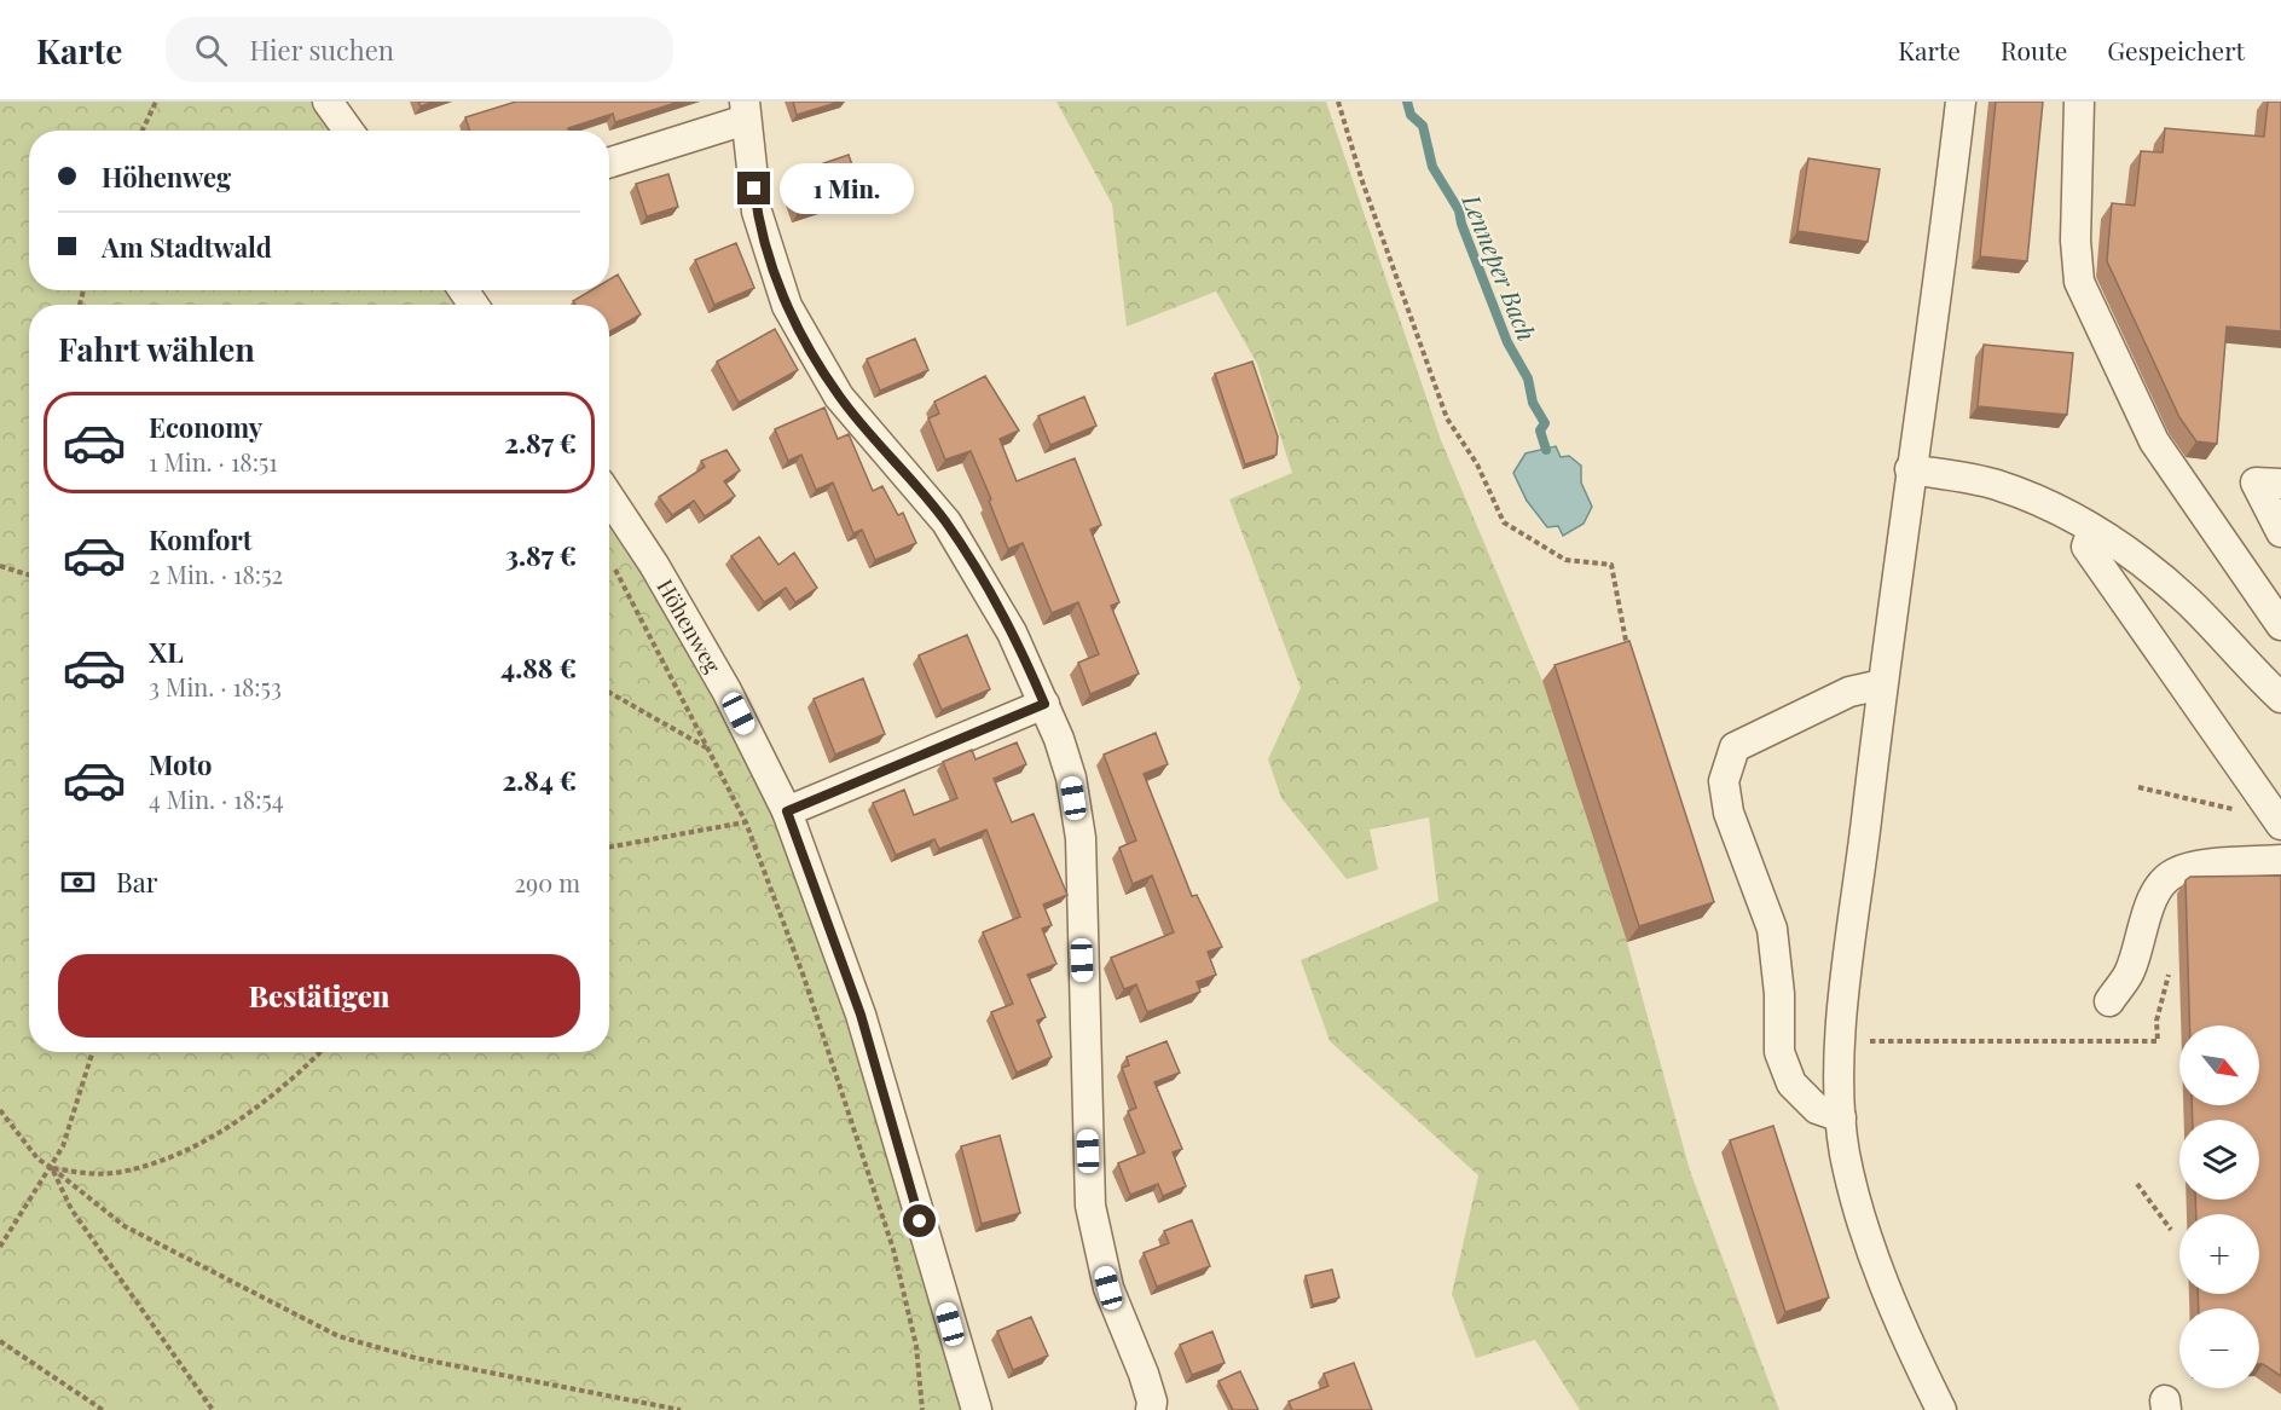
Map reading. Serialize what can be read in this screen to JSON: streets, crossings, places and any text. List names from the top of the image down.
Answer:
{
  "streets": {
    "street": ["Höhenweg"]
  },
  "water": ["Lenneper Bach"],
  "north": "bottom right",
  "page": {
    "header": "Karte",
    "search": "Hier suchen",
    "nav": ["Karte", "Route", "Gespeichert"],
    "banner": ["Höhenweg", "Am Stadtwald"],
    "bubble": "1 Min.",
    "heading": "Fahrt wählen",
    "list": [
      {
        "name": "Economy",
        "note": "1 Min. · 18:51",
        "value": "2.87 €"
      },
      {
        "name": "Komfort",
        "note": "2 Min. · 18:52",
        "value": "3.87 €"
      },
      {
        "name": "XL",
        "note": "3 Min. · 18:53",
        "value": "4.88 €"
      },
      {
        "name": "Moto",
        "note": "4 Min. · 18:54",
        "value": "2.84 €"
      }
    ],
    "pay": ["Bar", "290 m"],
    "buttons": "Bestätigen",
    "map_buttons": ["+", "−"]
  }
}
